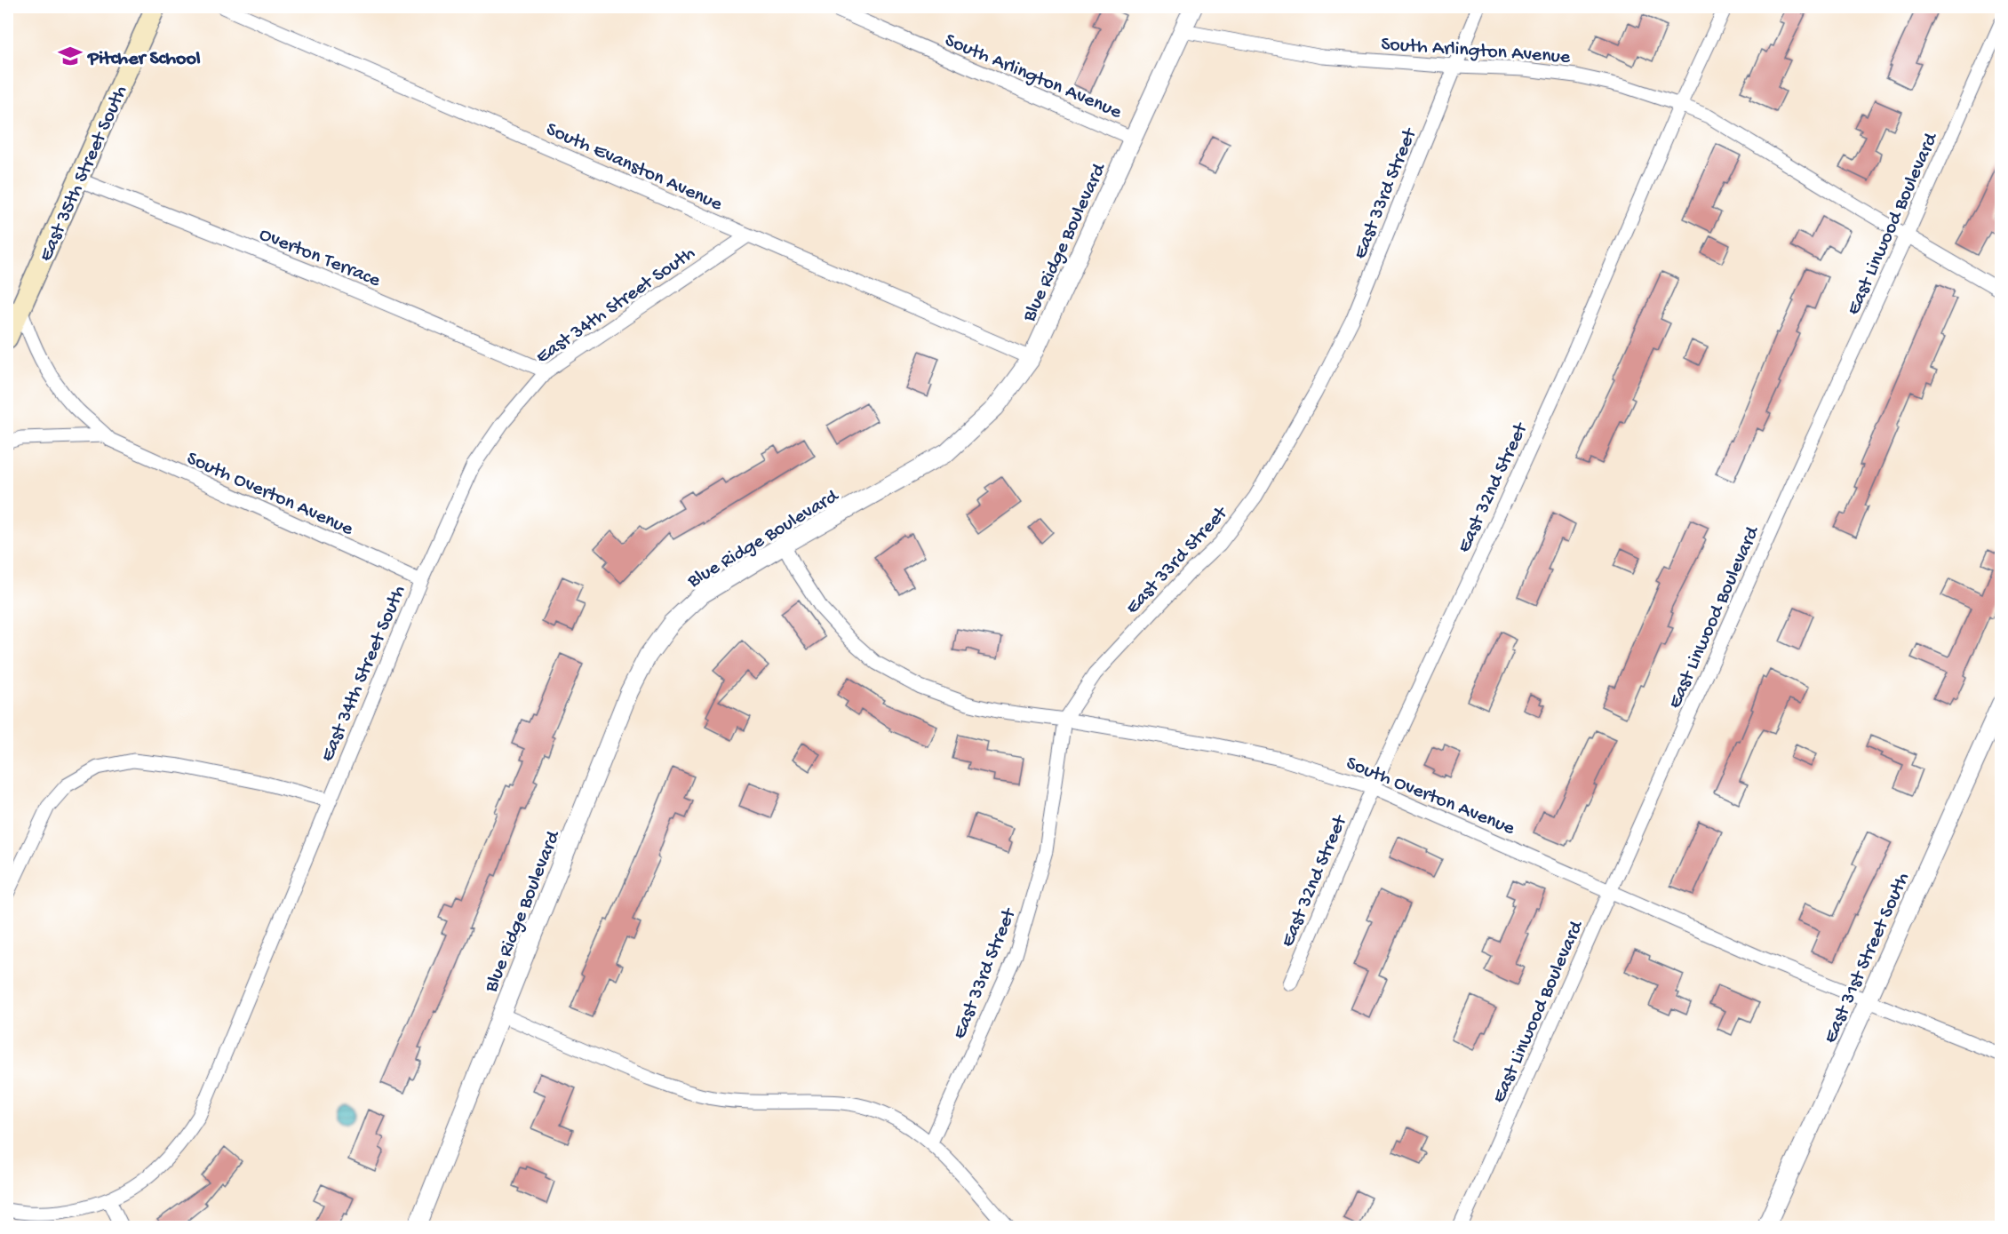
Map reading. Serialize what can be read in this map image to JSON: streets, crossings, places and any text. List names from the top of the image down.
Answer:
{
  "streets": {
    "main road": ["East 35th Street South"],
    "street": [
      "South Arlington Avenue",
      "South Evanston Avenue",
      "East 33rd Street",
      "East Linwood Boulevard",
      "Blue Ridge Boulevard",
      "Overton Terrace",
      "East 34th Street South",
      "East 32nd Street",
      "South Overton Avenue",
      "East 31st Street South"
    ]
  },
  "crossings": [
    ["South Arlington Avenue", "East 33rd Street"],
    ["South Arlington Avenue", "East Linwood Boulevard"],
    ["South Arlington Avenue", "Blue Ridge Boulevard"],
    ["South Arlington Avenue", "East 32nd Street"],
    ["South Evanston Avenue", "Blue Ridge Boulevard"],
    ["South Evanston Avenue", "East 34th Street South"],
    ["East 35th Street South", "Overton Terrace"],
    ["East 35th Street South", "South Overton Avenue"],
    ["East 33rd Street", "South Overton Avenue"],
    ["East Linwood Boulevard", "South Overton Avenue"],
    ["Blue Ridge Boulevard", "South Overton Avenue"],
    ["Overton Terrace", "East 34th Street South"],
    ["East 34th Street South", "South Overton Avenue"],
    ["East 32nd Street", "South Overton Avenue"],
    ["South Overton Avenue", "East 31st Street South"]
  ],
  "places": {
    "school or university": ["Pitcher School"]
  }
}
